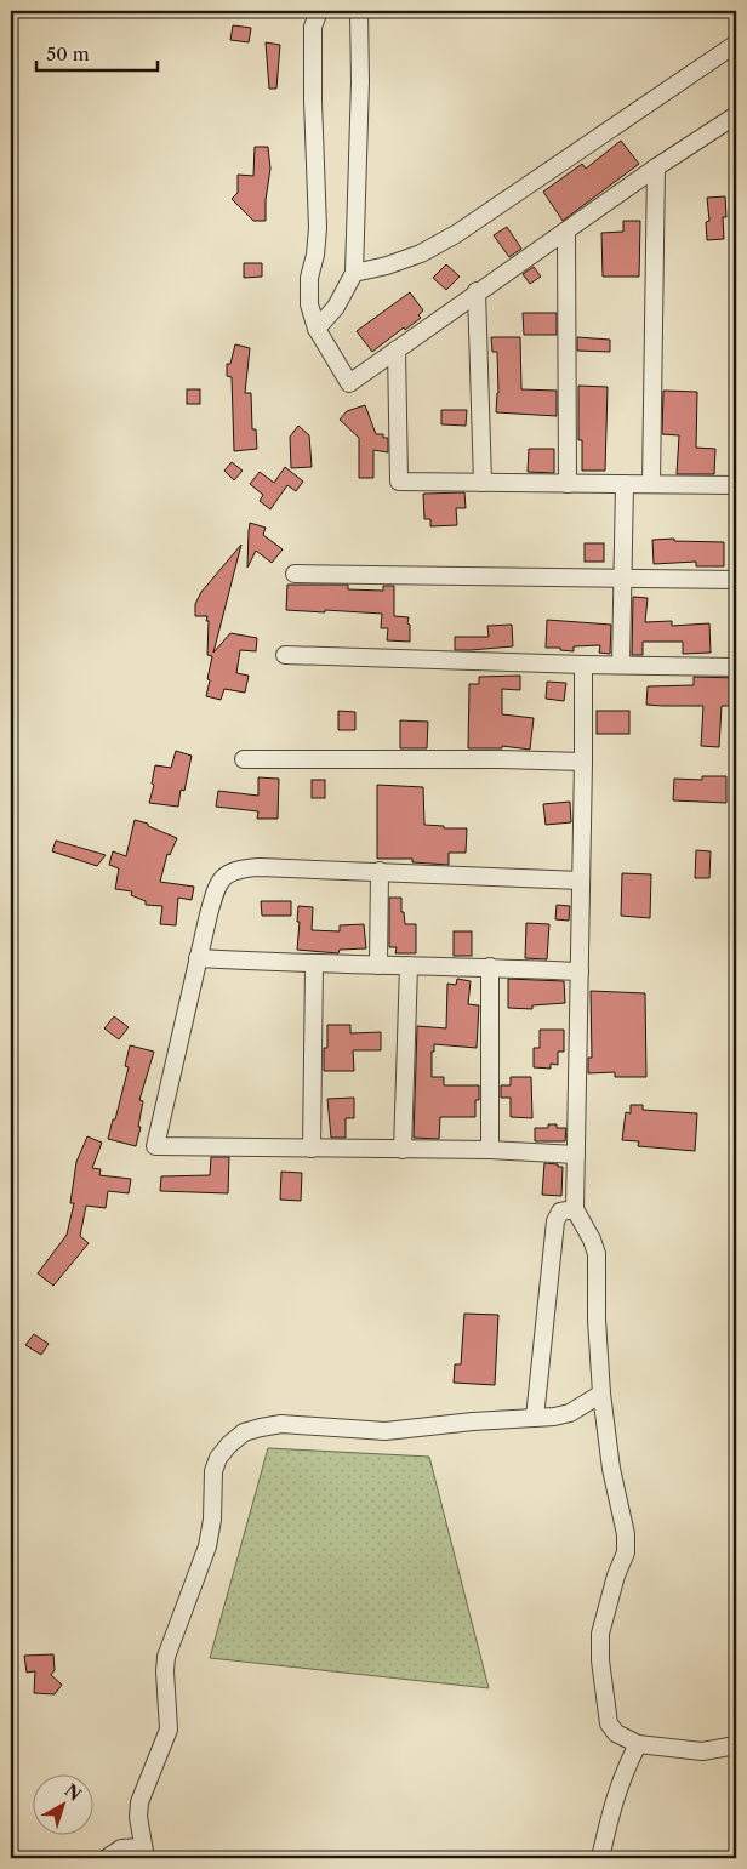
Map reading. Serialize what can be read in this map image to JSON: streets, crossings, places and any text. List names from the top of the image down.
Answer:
{
  "scale_bar": "50 m",
  "north": "top right"
}
